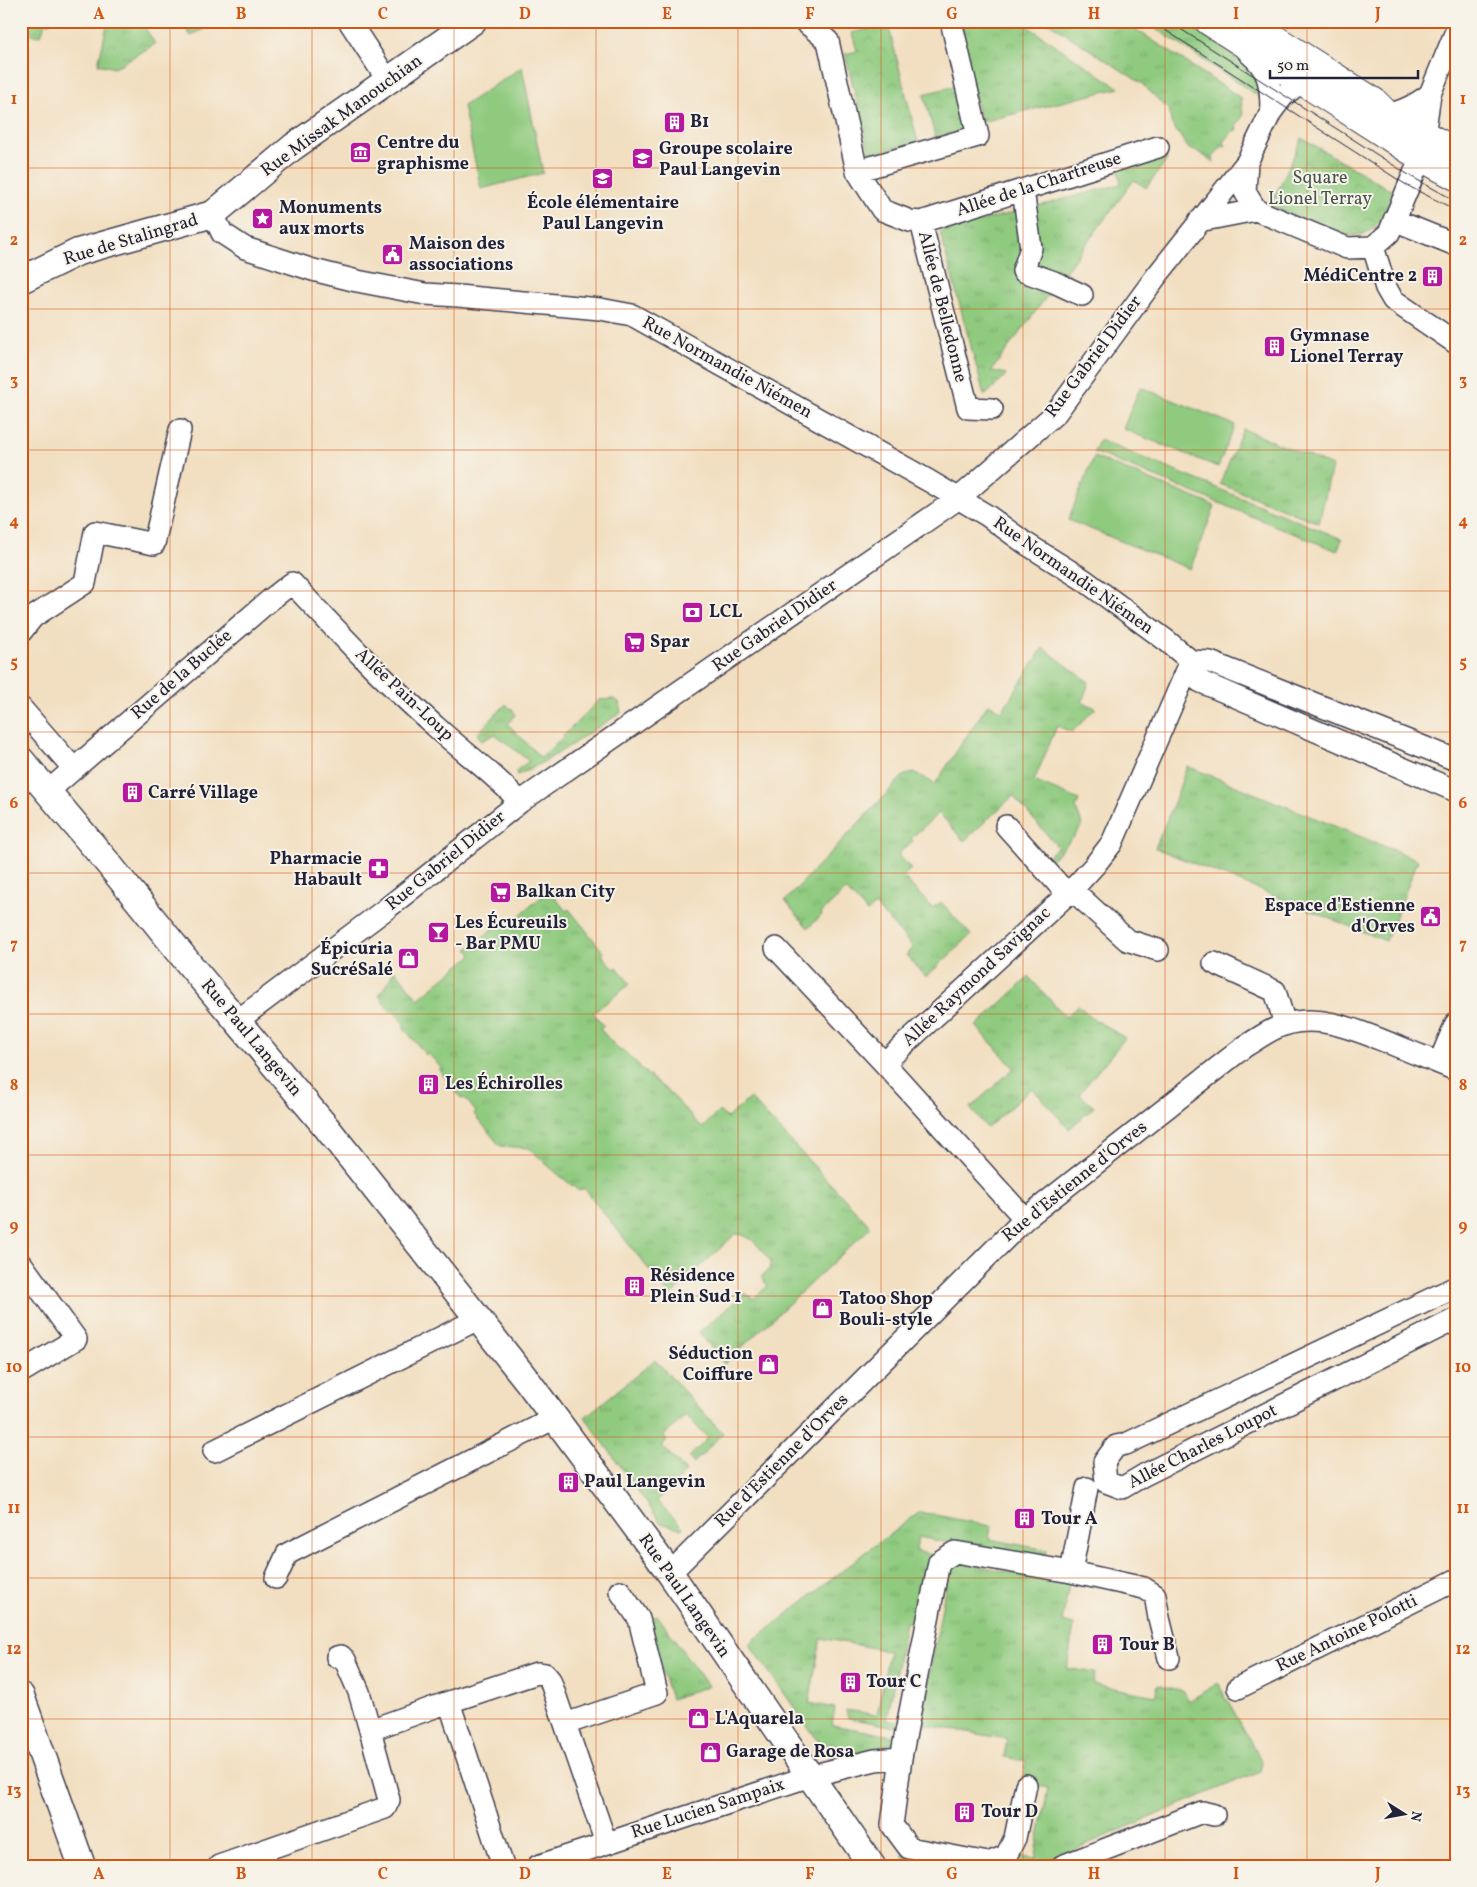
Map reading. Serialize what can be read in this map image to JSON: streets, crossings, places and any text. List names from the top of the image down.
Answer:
{
  "streets": {
    "street": [
      "Rue Missak Manouchian",
      "Allée de la Chartreuse",
      "Rue de Stalingrad",
      "Allée de Belledonne",
      "Rue Gabriel Didier",
      "Rue Normandie Niémen",
      "Rue de la Buclée",
      "Allée Pain-Loup",
      "Allée Raymond Savignac",
      "Rue Paul Langevin",
      "Rue d'Estienne d'Orves",
      "Allée Charles Loupot",
      "Rue Antoine Polotti",
      "Rue Lucien Sampaix"
    ]
  },
  "crossings": [
    ["Rue Missak Manouchian", "Rue de Stalingrad"],
    ["Rue Missak Manouchian", "Rue Normandie Niémen"],
    ["Allée de la Chartreuse", "Allée de Belledonne"],
    ["Rue de Stalingrad", "Rue Normandie Niémen"],
    ["Rue Gabriel Didier", "Rue Normandie Niémen"],
    ["Rue Gabriel Didier", "Allée Pain-Loup"],
    ["Rue Gabriel Didier", "Rue Paul Langevin"],
    ["Rue Normandie Niémen", "Allée Raymond Savignac"],
    ["Rue de la Buclée", "Allée Pain-Loup"],
    ["Rue de la Buclée", "Rue Paul Langevin"],
    ["Rue Paul Langevin", "Rue d'Estienne d'Orves"],
    ["Rue Paul Langevin", "Rue Lucien Sampaix"]
  ],
  "parks": ["Square Lionel Terray"],
  "places": {
    "building": [
      "B1",
      "MédiCentre 2",
      "Gymnase Lionel Terray",
      "Carré Village",
      "Les Échirolles",
      "Résidence Plein Sud 1",
      "Paul Langevin",
      "Tour A",
      "Tour B",
      "Tour C",
      "Tour D"
    ],
    "museum": ["Centre du graphisme"],
    "school or university": ["Groupe scolaire Paul Langevin", "École élémentaire Paul Langevin"],
    "place": ["Monuments aux morts"],
    "public building": ["Maison des associations", "Espace d'Estienne d'Orves"],
    "bank": ["LCL"],
    "supermarket": ["Spar", "Balkan City"],
    "pharmacy": ["Pharmacie Habault"],
    "bar": ["Les Écureuils - Bar PMU"],
    "shop": [
      "Épicuria SucréSalé",
      "Tatoo Shop Bouli-style",
      "Séduction Coiffure",
      "L'Aquarela",
      "Garage de Rosa"
    ]
  },
  "scale_bar": "50 m",
  "north": "right",
  "grid": {
    "columns": [
      "A",
      "B",
      "C",
      "D",
      "E",
      "F",
      "G",
      "H",
      "I",
      "J"
    ],
    "rows": [
      "1",
      "2",
      "3",
      "4",
      "5",
      "6",
      "7",
      "8",
      "9",
      "10",
      "11",
      "12",
      "13"
    ]
  }
}
